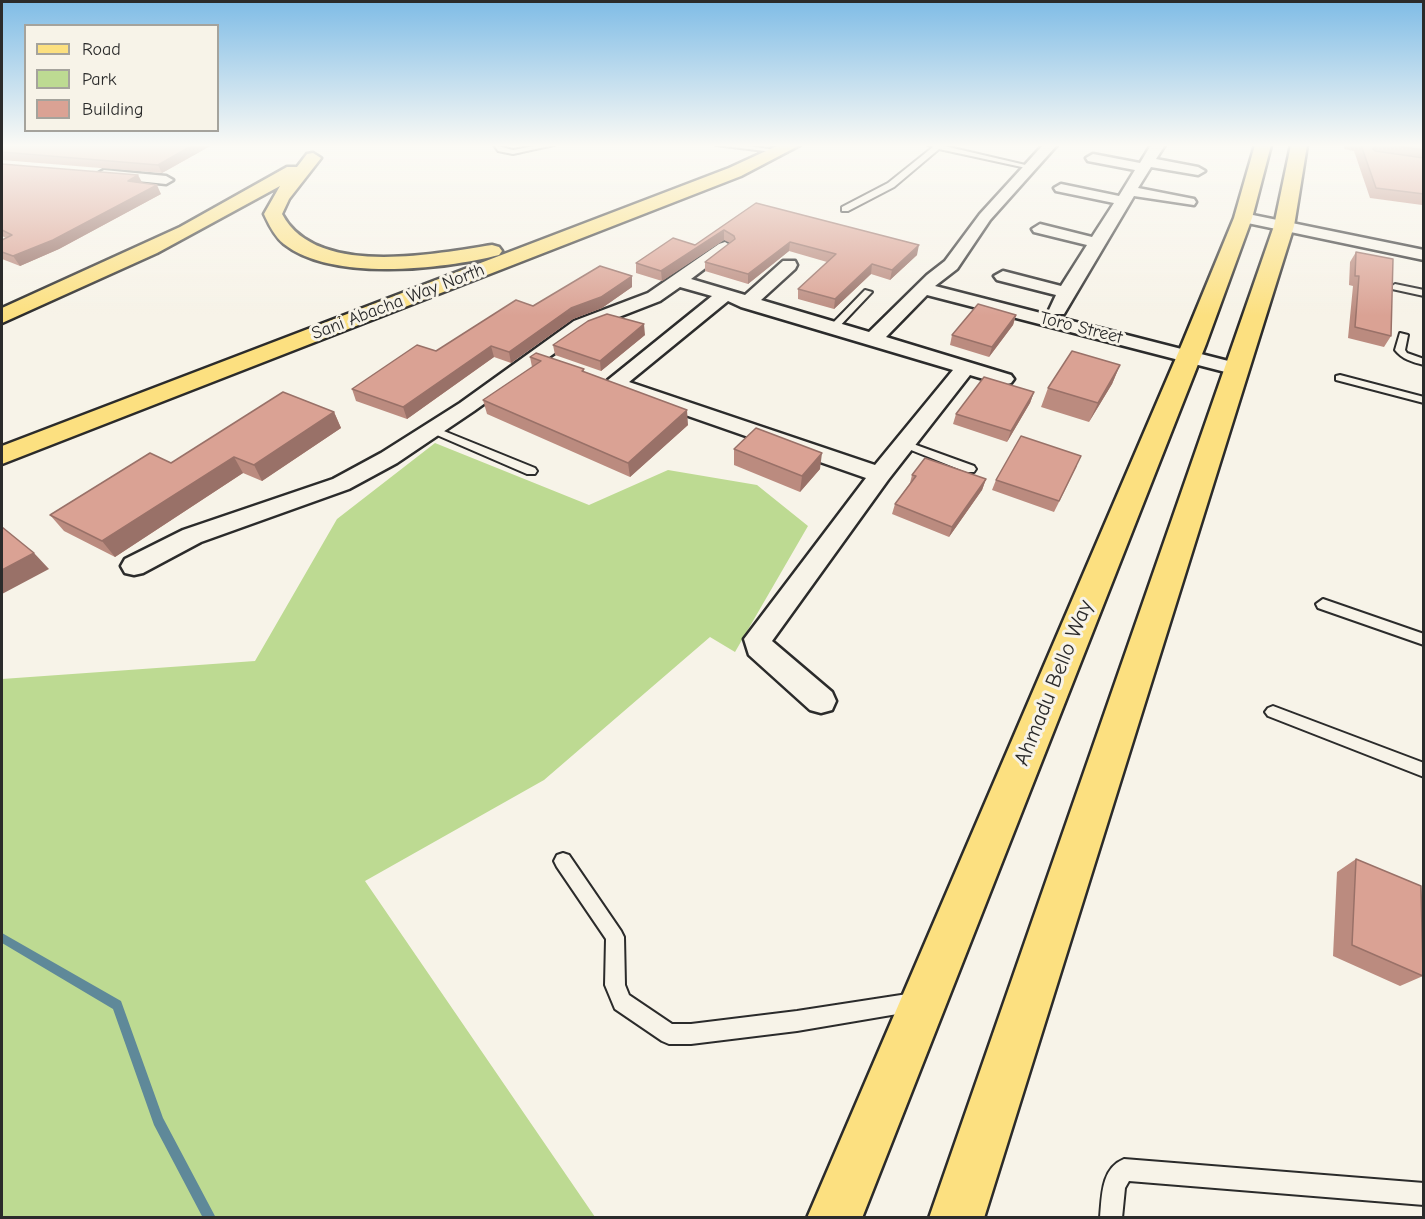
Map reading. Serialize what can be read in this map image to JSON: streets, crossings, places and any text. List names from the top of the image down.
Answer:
{
  "streets": {
    "main road": ["Sani Abacha Way North", "Ahmadu Bello Way"],
    "street": ["Toro Street"]
  },
  "crossings": [
    ["Toro Street", "Ahmadu Bello Way"]
  ],
  "legend": ["Road", "Park", "Building"]
}
